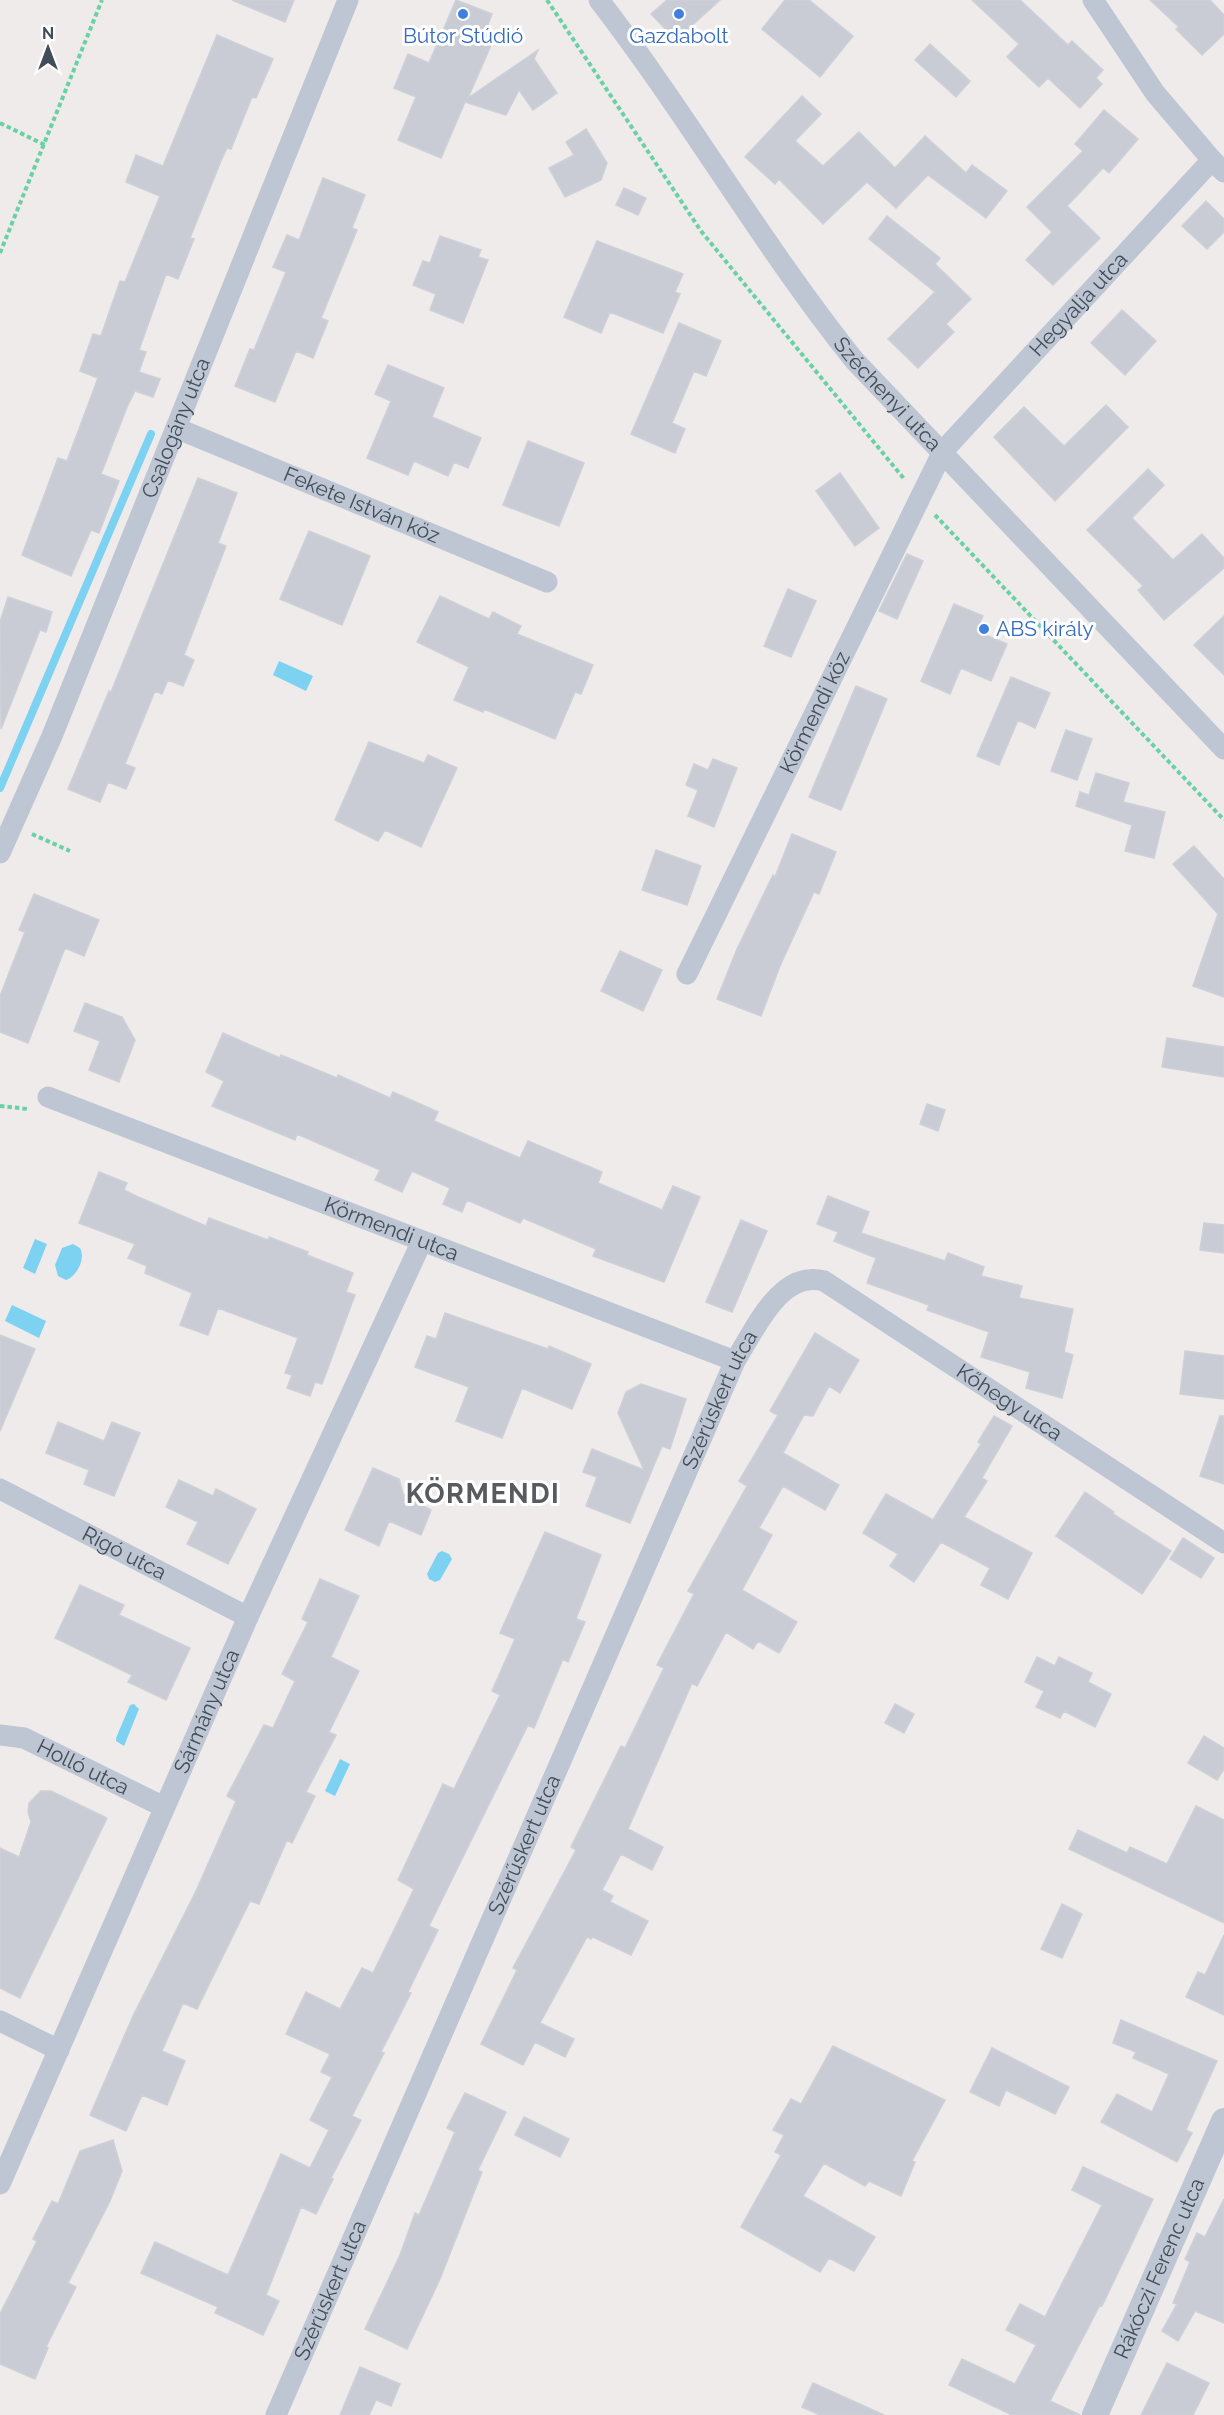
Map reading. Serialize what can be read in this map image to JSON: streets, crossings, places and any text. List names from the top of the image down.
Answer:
{
  "streets": {
    "street": [
      "Hegyalja utca",
      "Széchenyi utca",
      "Csalogány utca",
      "Fekete István köz",
      "Körmendi köz",
      "Körmendi utca",
      "Szérűskert utca",
      "Kőhegy utca",
      "Rigó utca",
      "Sármány utca",
      "Holló utca",
      "Rákóczi Ferenc utca"
    ]
  },
  "crossings": [
    ["Hegyalja utca", "Széchenyi utca"],
    ["Hegyalja utca", "Körmendi köz"],
    ["Széchenyi utca", "Körmendi köz"],
    ["Csalogány utca", "Fekete István köz"],
    ["Körmendi utca", "Szérűskert utca"],
    ["Körmendi utca", "Sármány utca"],
    ["Szérűskert utca", "Kőhegy utca"],
    ["Rigó utca", "Sármány utca"],
    ["Sármány utca", "Holló utca"]
  ],
  "districts": ["KÖRMENDI"],
  "places": ["Bútor Stúdió", "Gazdabolt", "ABS király"],
  "north": "top"
}
